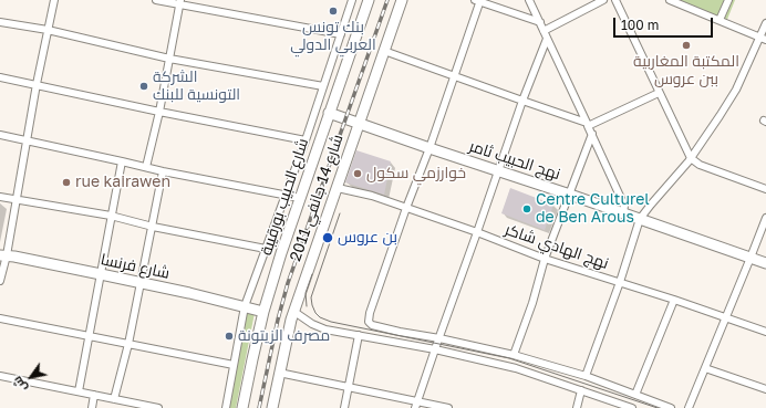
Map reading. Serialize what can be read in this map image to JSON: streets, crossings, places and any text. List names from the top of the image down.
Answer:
{
  "streets": {
    "street": [
      "نهج الحبيب ثامر",
      "شارع الحبيب بورقيبة",
      "شارع 14 جانفي 2011",
      "نهج الهادي شاكر",
      "شارع فرنسا"
    ]
  },
  "crossings": [
    ["نهج الحبيب ثامر", "شارع الحبيب بورقيبة"],
    ["نهج الحبيب ثامر", "شارع 14 جانفي 2011"],
    ["شارع الحبيب بورقيبة", "شارع فرنسا"],
    ["شارع 14 جانفي 2011", "نهج الهادي شاكر"]
  ],
  "places": [
    "بنك تونس العربي الدولي",
    "المكتبة المغاربية ببن عروس",
    "الشركة التونسية للبنك",
    "خوارزمي سكول",
    "rue kairawen",
    "Centre Culturel de Ben Arous",
    "بن عروس",
    "مصرف الزيتونة"
  ],
  "scale_bar": "100 m",
  "north": "bottom left"
}
